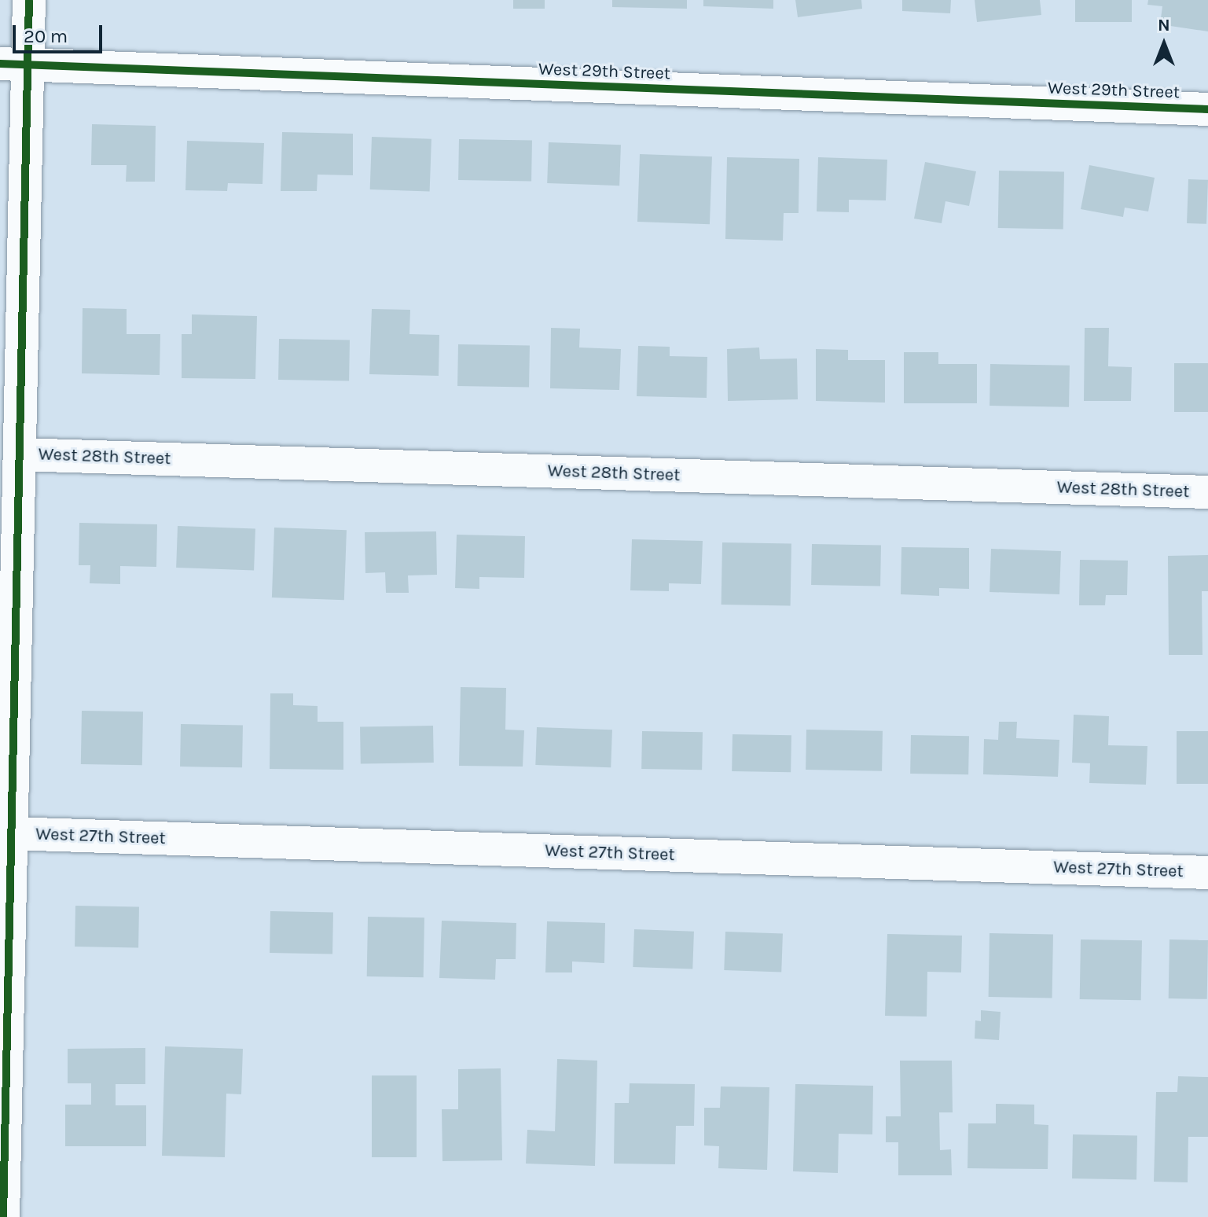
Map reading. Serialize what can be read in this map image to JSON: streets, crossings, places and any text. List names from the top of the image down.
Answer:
{
  "streets": {
    "street": ["West 29th Street", "West 28th Street", "West 27th Street"]
  },
  "scale_bar": "20 m",
  "north": "top"
}
